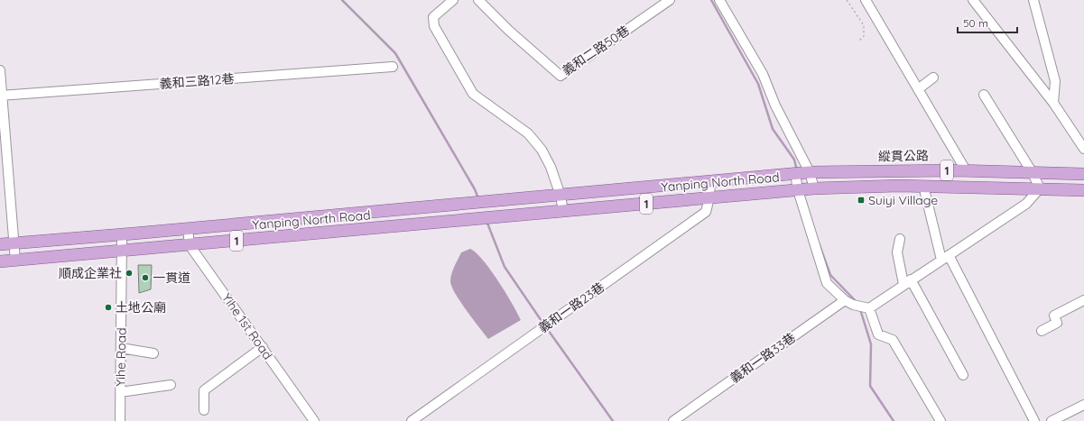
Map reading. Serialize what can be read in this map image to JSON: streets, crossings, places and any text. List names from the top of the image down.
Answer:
{
  "streets": {
    "main road": ["縱貫公路", "1", "Yanping North Road"],
    "street": [
      "義和二路50巷",
      "義和三路12巷",
      "義和一路23巷",
      "Yihe 1st Road",
      "Yihe Road",
      "義和一路33巷"
    ]
  },
  "crossings": [
    ["縱貫公路", "1"],
    ["1", "Yanping North Road"],
    ["1", "義和一路33巷"],
    ["Yanping North Road", "義和一路23巷"],
    ["Yanping North Road", "Yihe 1st Road"],
    ["Yanping North Road", "Yihe Road"]
  ],
  "places": {
    "transit": ["Suiyi Village"],
    "other": ["順成企業社", "一貫道", "土地公廟"]
  },
  "scale_bar": "50 m"
}
